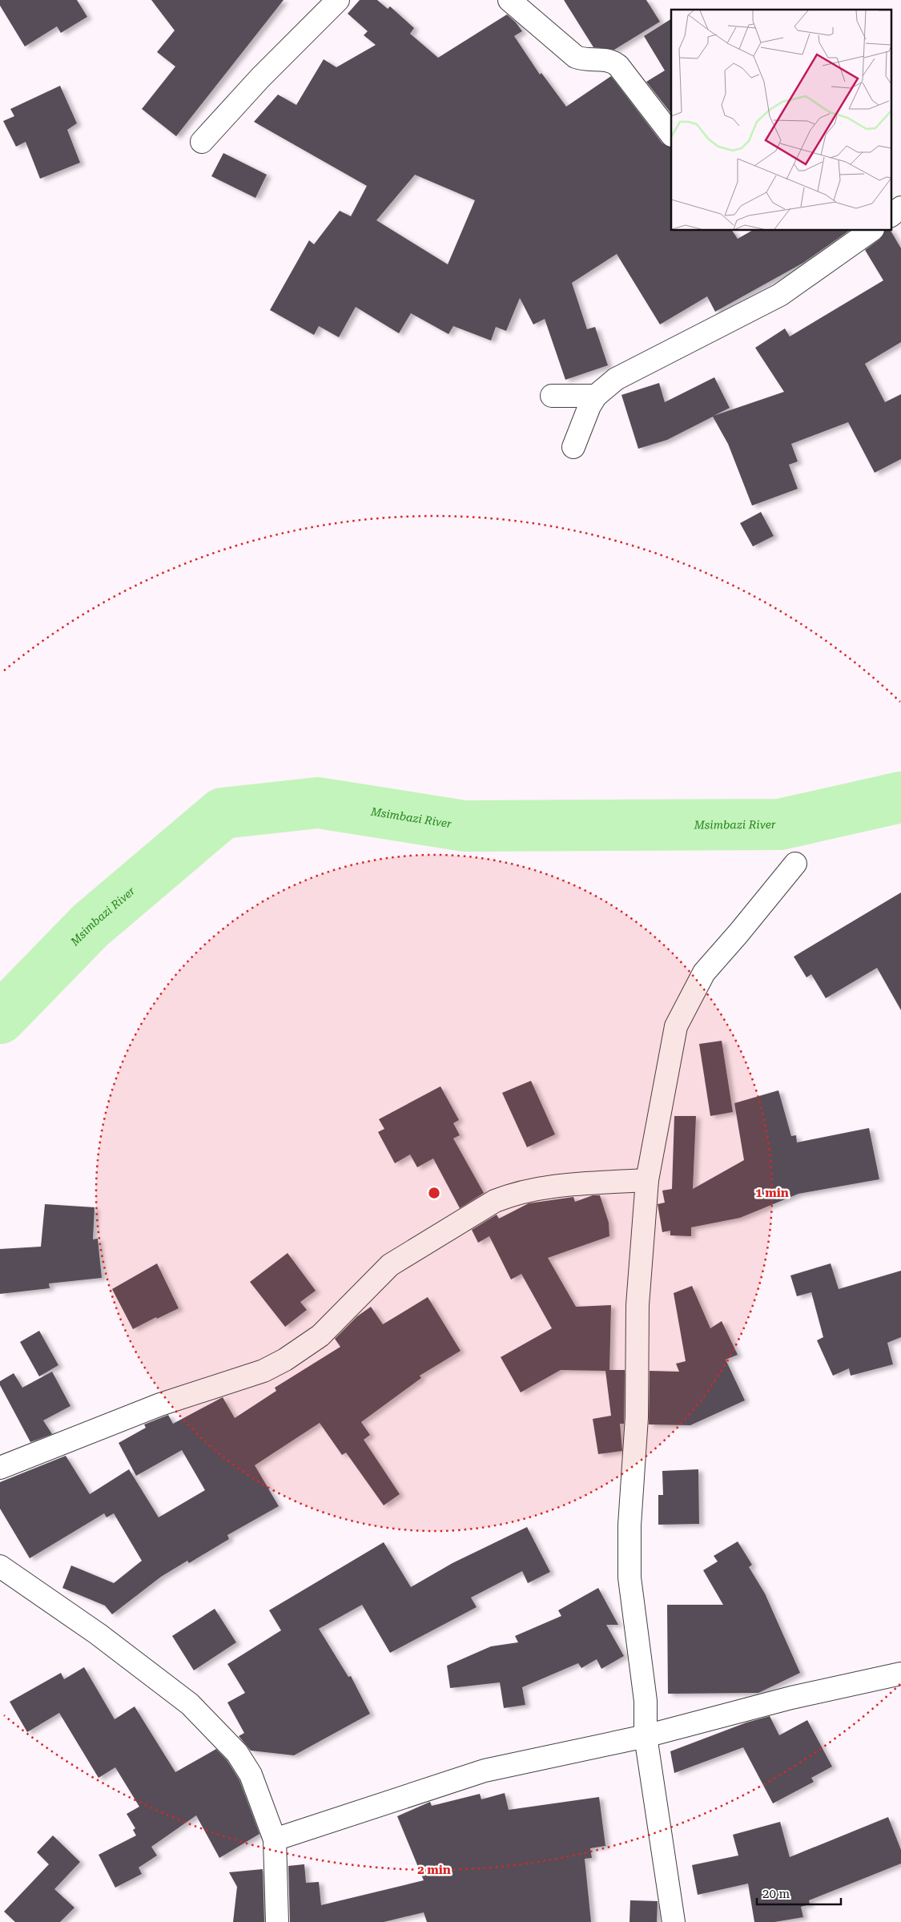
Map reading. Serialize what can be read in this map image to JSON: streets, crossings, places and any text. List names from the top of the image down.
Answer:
{
  "water": ["Msimbazi River"],
  "scale_bar": "20 m",
  "rings": ["1 min", "2 min"]
}
